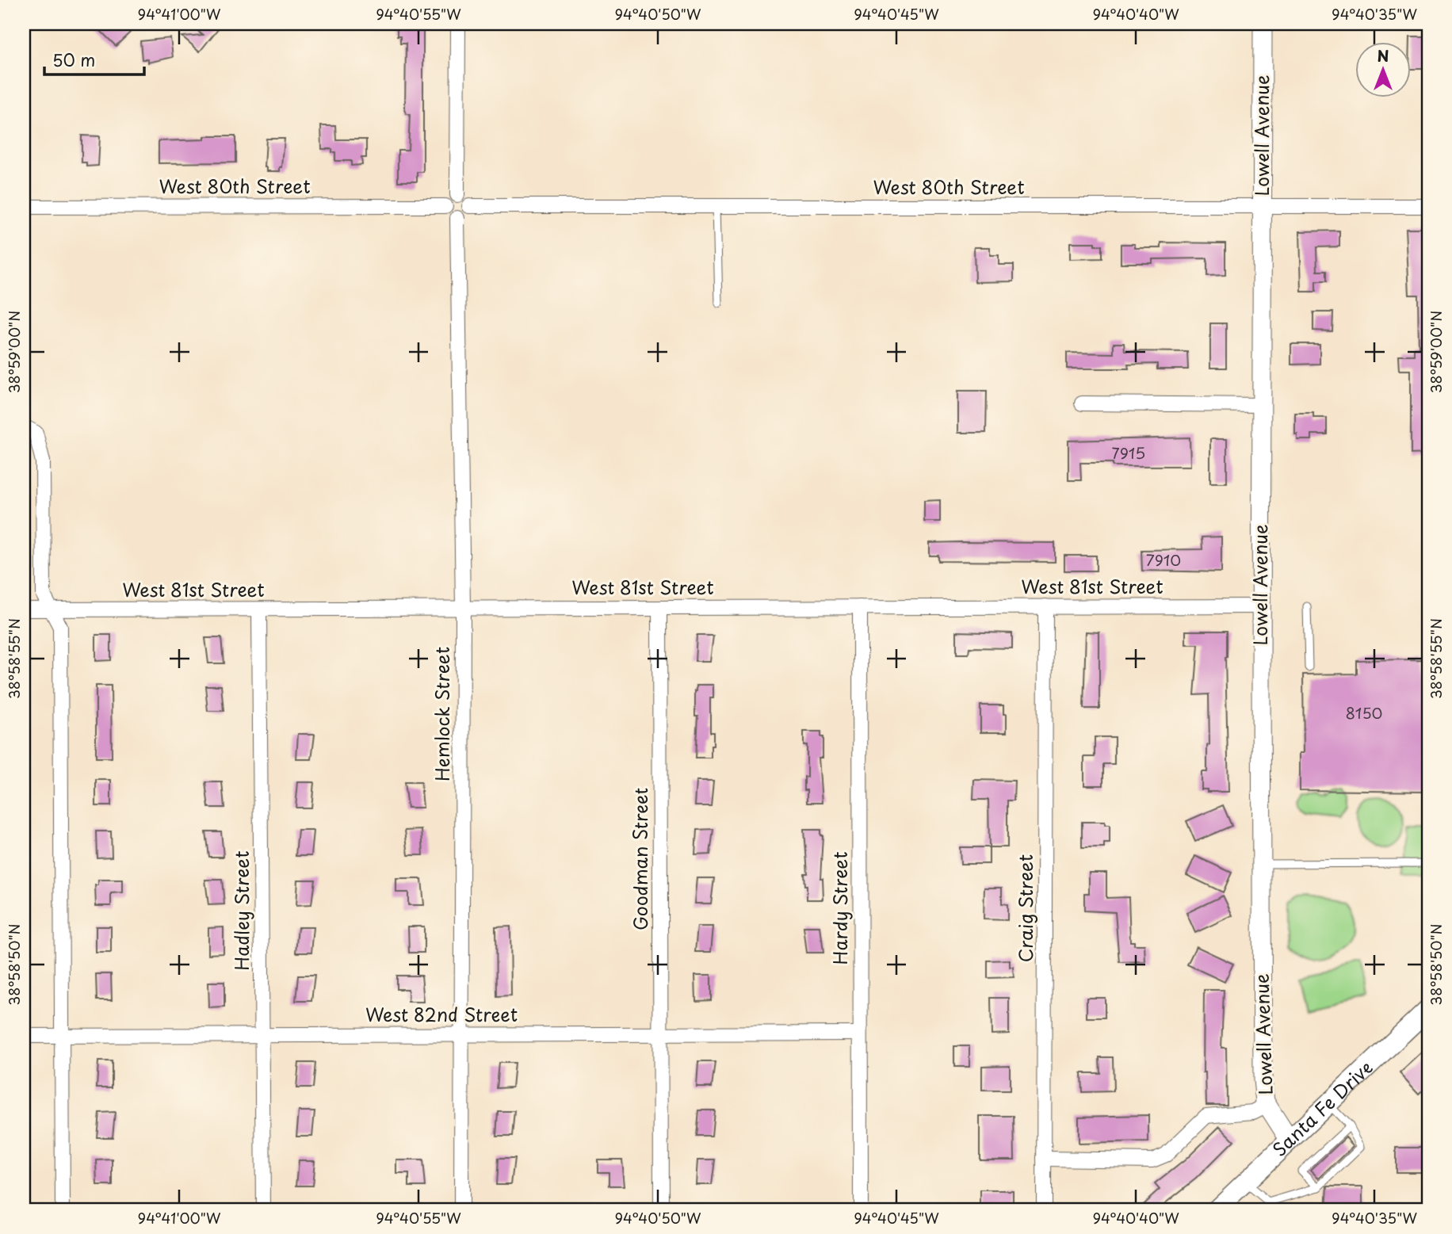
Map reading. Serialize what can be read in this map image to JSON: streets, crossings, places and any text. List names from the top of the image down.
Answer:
{
  "streets": {
    "main road": ["Santa Fe Drive"],
    "street": [
      "Lowell Avenue",
      "West 80th Street",
      "West 81st Street",
      "Hemlock Street",
      "Goodman Street",
      "Hardy Street",
      "Craig Street",
      "Hadley Street",
      "West 82nd Street"
    ]
  },
  "crossings": [
    ["Lowell Avenue", "West 80th Street"],
    ["Lowell Avenue", "West 81st Street"],
    ["Lowell Avenue", "Santa Fe Drive"],
    ["West 80th Street", "Hemlock Street"],
    ["West 81st Street", "Hemlock Street"],
    ["West 81st Street", "Goodman Street"],
    ["West 81st Street", "Hardy Street"],
    ["West 81st Street", "Craig Street"],
    ["West 81st Street", "Hadley Street"],
    ["Hemlock Street", "West 82nd Street"],
    ["Goodman Street", "West 82nd Street"],
    ["Hardy Street", "West 82nd Street"],
    ["Hadley Street", "West 82nd Street"]
  ],
  "house_numbers": ["7915", "7910", "8150"],
  "scale_bar": "50 m",
  "north": "top",
  "coordinates": [
    "94°41'00\"W",
    "94°40'55\"W",
    "94°40'50\"W",
    "94°40'45\"W",
    "94°40'40\"W",
    "94°40'35\"W",
    "38°59'00\"N",
    "38°58'55\"N",
    "38°58'50\"N"
  ]
}
